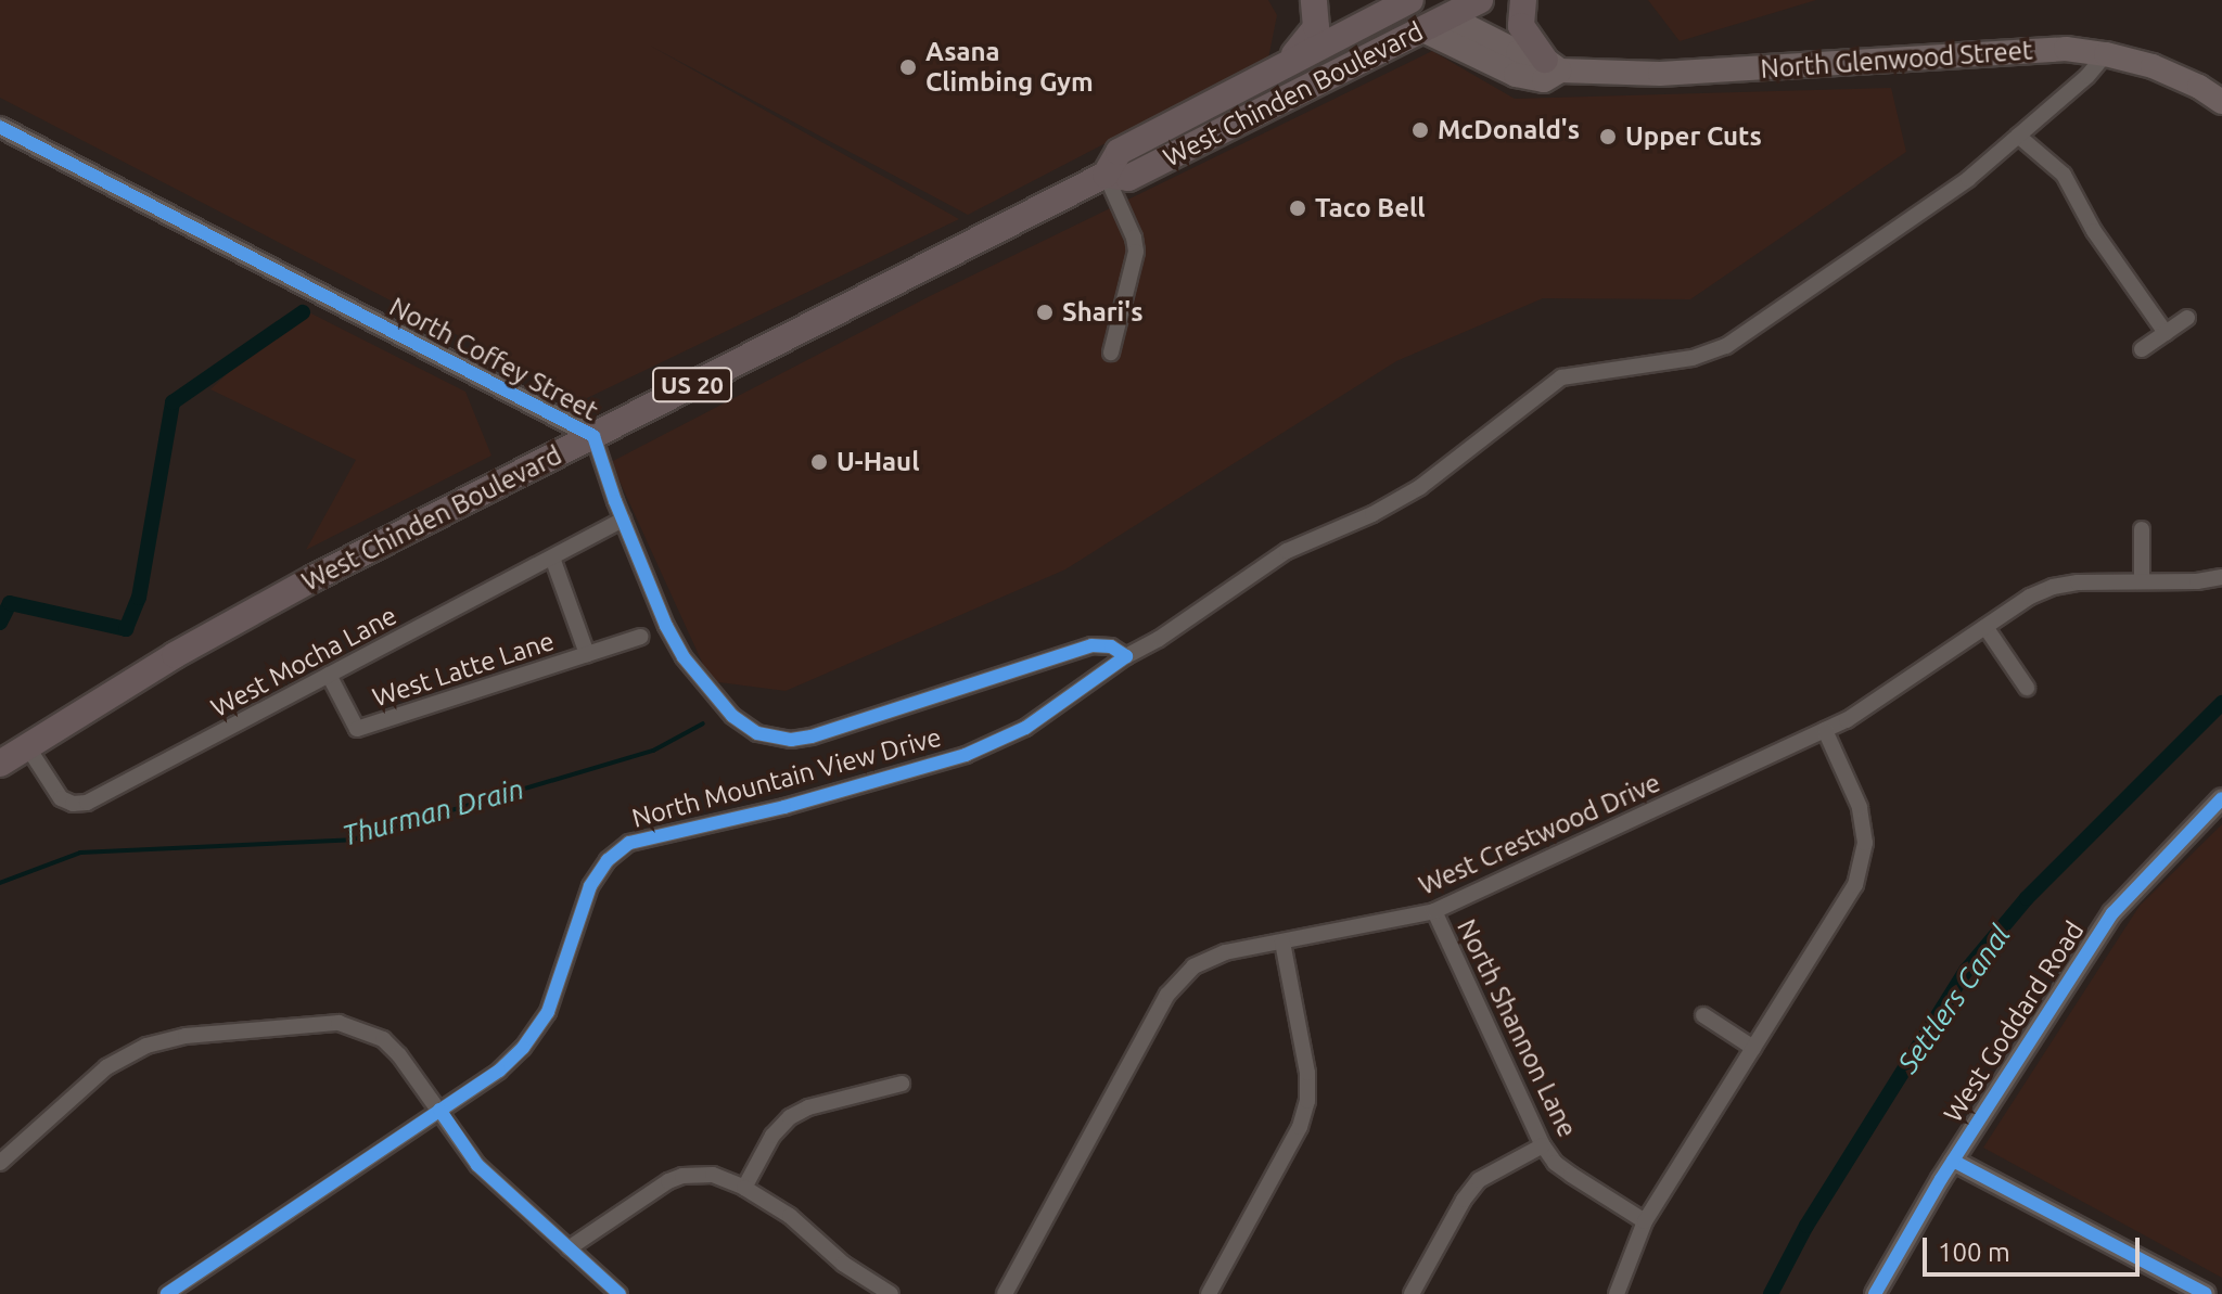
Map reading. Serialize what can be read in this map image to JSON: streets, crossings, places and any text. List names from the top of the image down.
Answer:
{
  "streets": {
    "main road": ["North Glenwood Street", "West Chinden Boulevard", "US 20"],
    "street": [
      "North Coffey Street",
      "West Mocha Lane",
      "West Latte Lane",
      "North Mountain View Drive",
      "West Crestwood Drive",
      "West Goddard Road",
      "North Shannon Lane"
    ]
  },
  "crossings": [
    ["North Glenwood Street", "West Chinden Boulevard"],
    ["North Glenwood Street", "North Mountain View Drive"],
    ["West Chinden Boulevard", "North Coffey Street"],
    ["West Chinden Boulevard", "West Mocha Lane"],
    ["North Coffey Street", "West Mocha Lane"],
    ["North Coffey Street", "North Mountain View Drive"],
    ["West Mocha Lane", "West Latte Lane"],
    ["West Crestwood Drive", "North Shannon Lane"]
  ],
  "water": ["Thurman Drain", "Settlers Canal"],
  "places": [
    "Asana Climbing Gym",
    "McDonald's",
    "Upper Cuts",
    "Taco Bell",
    "Shari's",
    "U-Haul"
  ],
  "scale_bar": "100 m"
}
